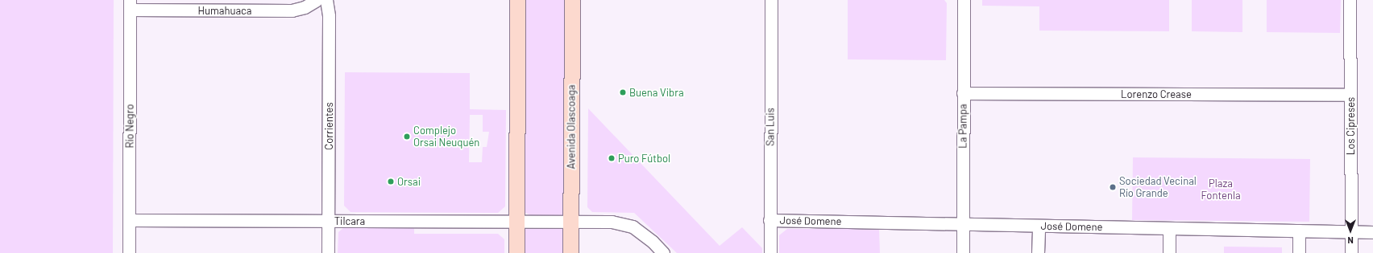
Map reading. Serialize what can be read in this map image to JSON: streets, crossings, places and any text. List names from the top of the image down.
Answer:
{
  "streets": {
    "main road": ["Avenida Olascoaga"],
    "street": [
      "Humahuaca",
      "Lorenzo Crease",
      "Río Negro",
      "Corrientes",
      "La Pampa",
      "Los Cipreses",
      "San Luis",
      "Tilcara",
      "José Domene"
    ]
  },
  "crossings": [
    ["Humahuaca", "Río Negro"],
    ["Lorenzo Crease", "La Pampa"],
    ["Lorenzo Crease", "Los Cipreses"],
    ["Río Negro", "Tilcara"],
    ["Corrientes", "Tilcara"],
    ["La Pampa", "José Domene"],
    ["Los Cipreses", "José Domene"],
    ["Avenida Olascoaga", "Tilcara"],
    ["San Luis", "José Domene"]
  ],
  "parks": ["Plaza Fontenla"],
  "places": [
    "Buena Vibra",
    "Complejo Orsai Neuquén",
    "Puro Fútbol",
    "Orsai",
    "Sociedad Vecinal Río Grande"
  ],
  "north": "bottom"
}
